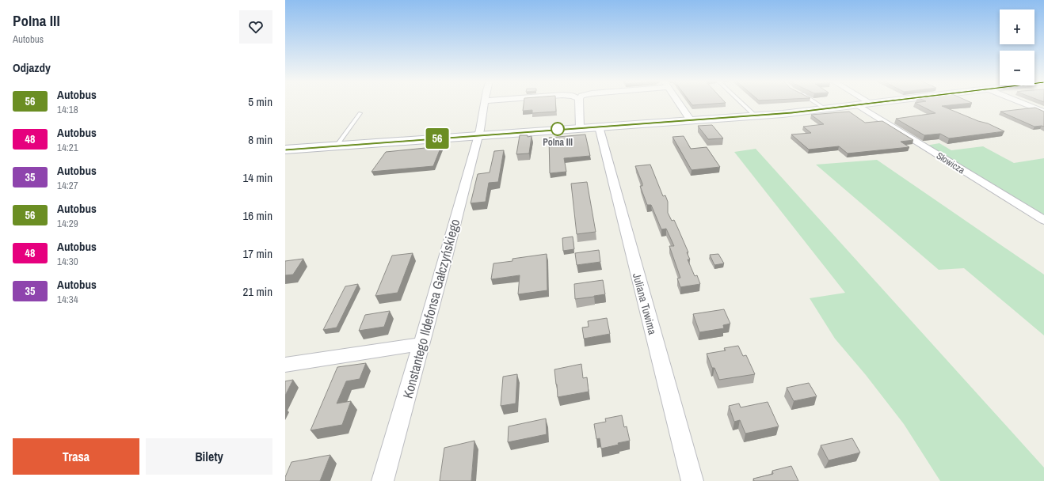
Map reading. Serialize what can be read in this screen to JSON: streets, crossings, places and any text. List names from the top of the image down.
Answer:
{
  "streets": {
    "street": ["Słowicza", "Juliana Tuwima", "Konstantego Ildefonsa Gałczyńskiego"]
  },
  "places": ["Polna III"],
  "lines": ["bus line 56"],
  "page": {
    "heading": [
      ["Polna III", "Autobus"],
      "Odjazdy"
    ],
    "on_map": "56",
    "map_buttons": ["+", "−"],
    "list": [
      {
        "mark": "56",
        "name": "Autobus",
        "note": "14:18",
        "value": "5 min"
      },
      {
        "mark": "48",
        "name": "Autobus",
        "note": "14:21",
        "value": "8 min"
      },
      {
        "mark": "35",
        "name": "Autobus",
        "note": "14:27",
        "value": "14 min"
      },
      {
        "mark": "56",
        "name": "Autobus",
        "note": "14:29",
        "value": "16 min"
      },
      {
        "mark": "48",
        "name": "Autobus",
        "note": "14:30",
        "value": "17 min"
      },
      {
        "mark": "35",
        "name": "Autobus",
        "note": "14:34",
        "value": "21 min"
      }
    ],
    "buttons": ["Trasa", "Bilety"]
  }
}
